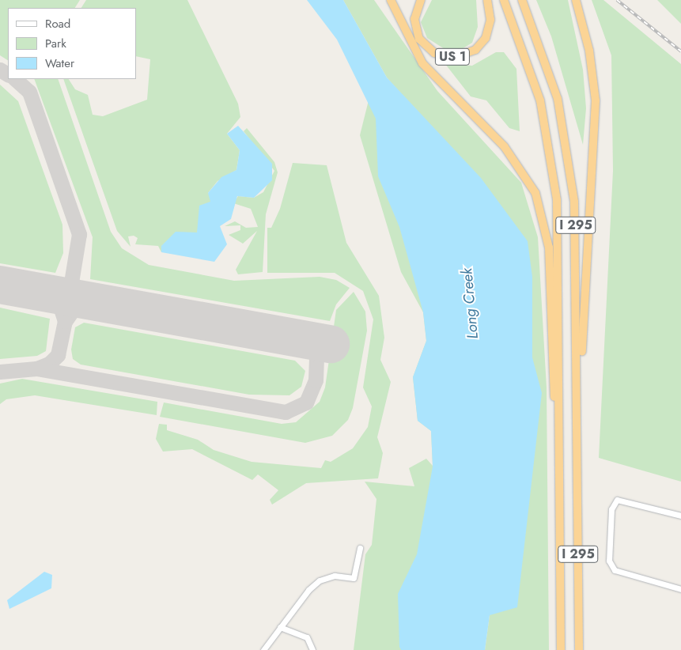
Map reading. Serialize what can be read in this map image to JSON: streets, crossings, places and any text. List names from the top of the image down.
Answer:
{
  "streets": {
    "highway": ["US 1", "I 295"]
  },
  "water": ["Long Creek"],
  "legend": ["Road", "Park", "Water"]
}
